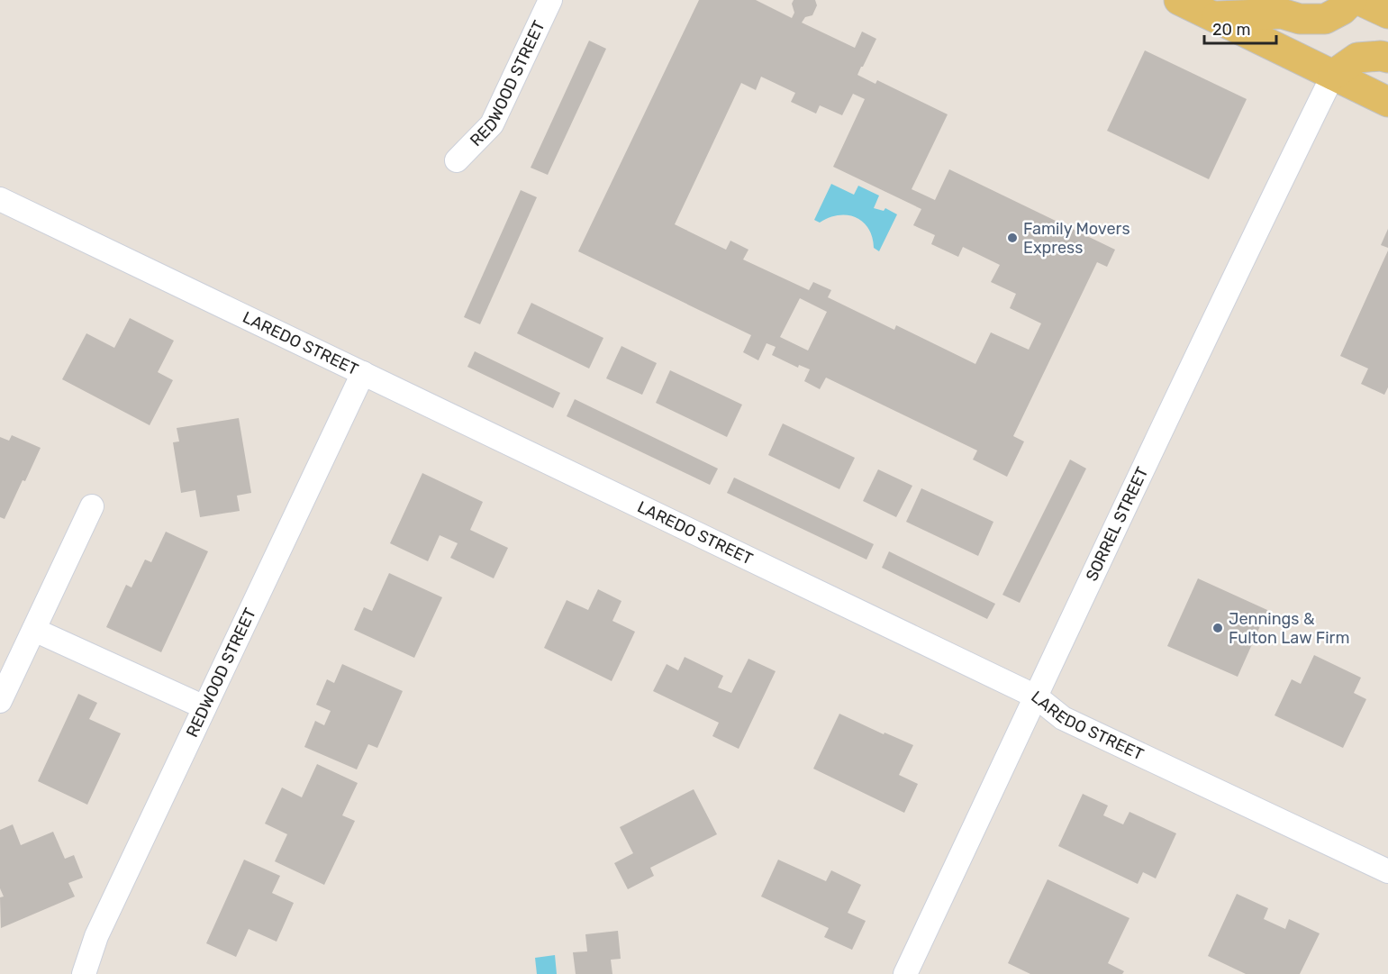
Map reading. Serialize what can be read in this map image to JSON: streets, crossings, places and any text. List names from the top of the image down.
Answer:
{
  "streets": {
    "street": ["REDWOOD STREET", "LAREDO STREET", "SORREL STREET"]
  },
  "crossings": [
    ["REDWOOD STREET", "LAREDO STREET"],
    ["LAREDO STREET", "SORREL STREET"]
  ],
  "places": ["Family Movers Express", "Jennings & Fulton Law Firm"],
  "scale_bar": "20 m"
}
